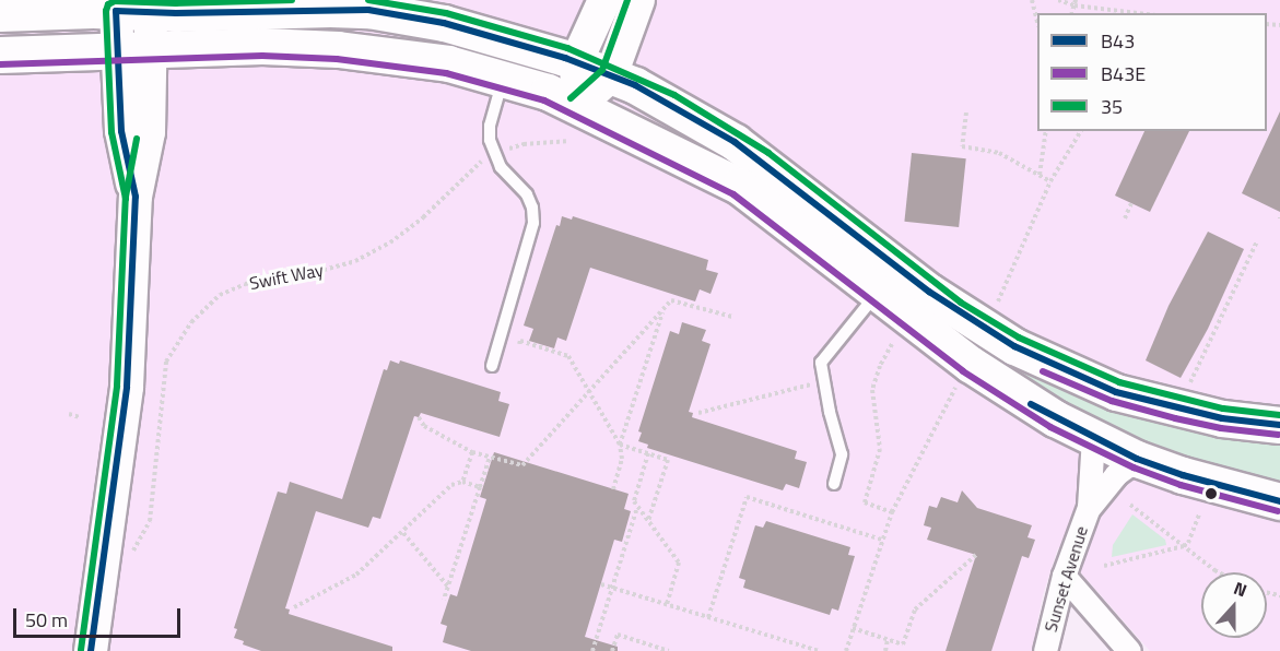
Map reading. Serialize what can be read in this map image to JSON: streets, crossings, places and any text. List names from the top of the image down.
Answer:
{
  "streets": {
    "street": ["Sunset Avenue"],
    "path": ["Swift Way"]
  },
  "lines": ["transit line 35", "transit line B43", "transit line B43E"],
  "legend": ["B43", "B43E", "35"],
  "scale_bar": "50 m",
  "north": "top"
}
